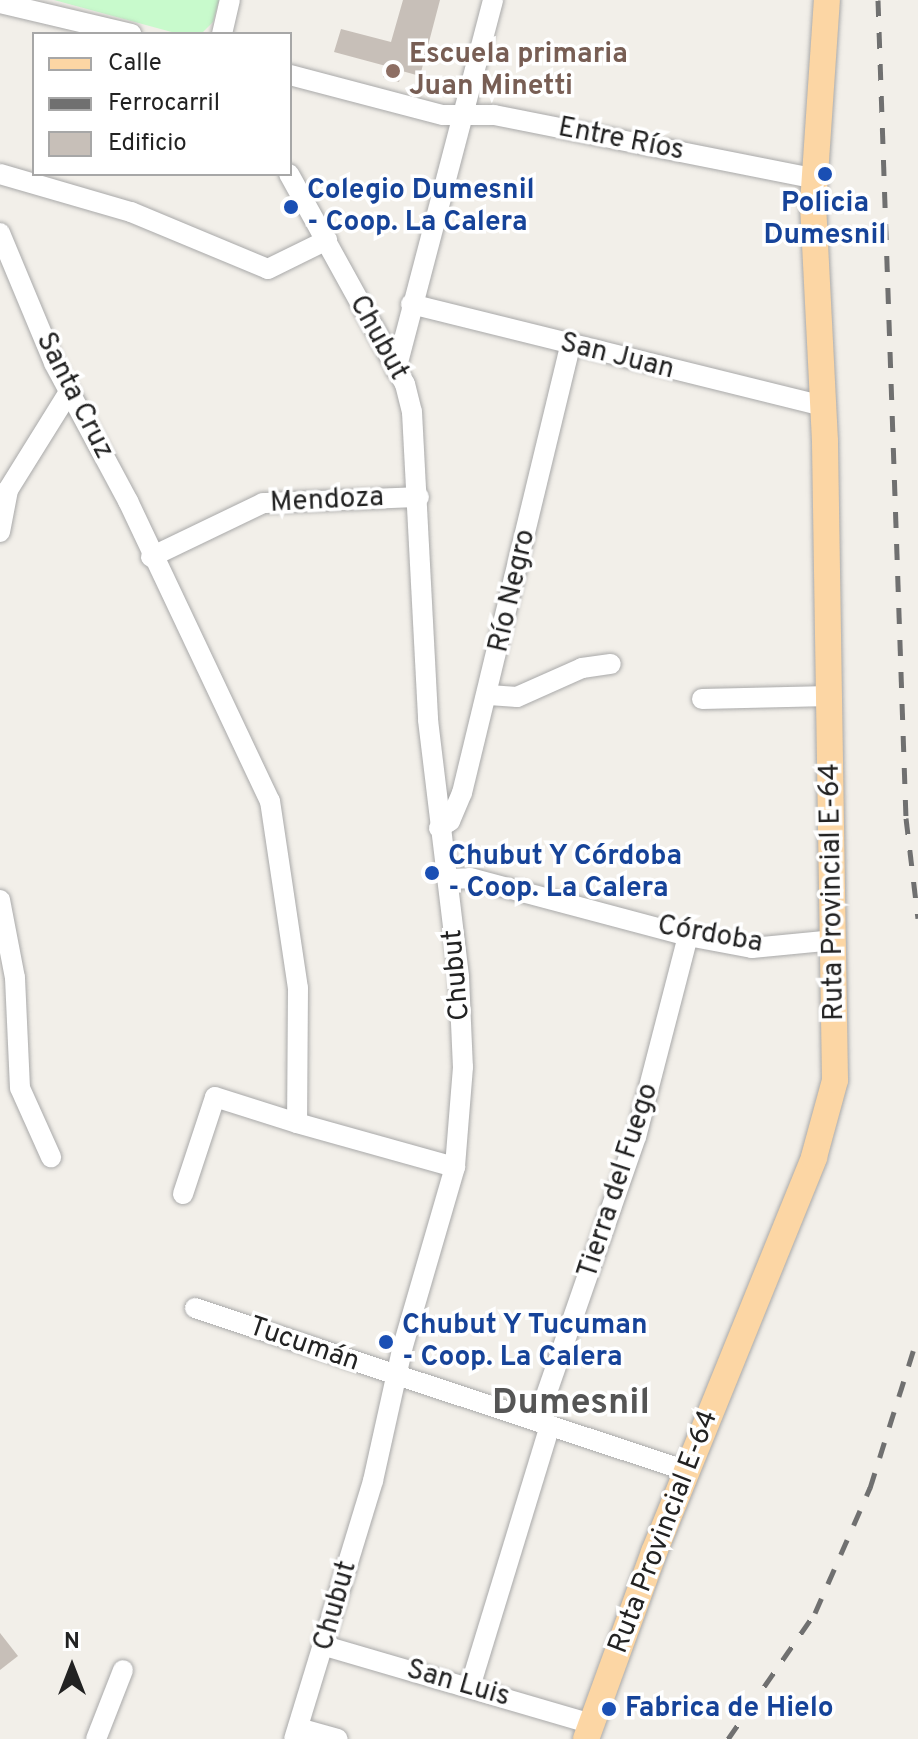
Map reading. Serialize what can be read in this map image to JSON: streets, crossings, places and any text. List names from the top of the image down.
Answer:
{
  "streets": {
    "main road": ["Ruta Provincial E-64"],
    "street": [
      "Entre Ríos",
      "Chubut",
      "San Juan",
      "Santa Cruz",
      "Mendoza",
      "Río Negro",
      "Córdoba",
      "Tierra del Fuego",
      "Tucumán",
      "San Luis"
    ]
  },
  "crossings": [
    ["Entre Ríos", "Ruta Provincial E-64"],
    ["Chubut", "Mendoza"],
    ["Chubut", "Río Negro"],
    ["Chubut", "Córdoba"],
    ["Chubut", "Tucumán"],
    ["Chubut", "San Luis"],
    ["San Juan", "Río Negro"],
    ["San Juan", "Ruta Provincial E-64"],
    ["Santa Cruz", "Mendoza"],
    ["Ruta Provincial E-64", "Córdoba"],
    ["Ruta Provincial E-64", "Tucumán"],
    ["Ruta Provincial E-64", "San Luis"],
    ["Córdoba", "Tierra del Fuego"],
    ["Tierra del Fuego", "Tucumán"],
    ["Tierra del Fuego", "San Luis"]
  ],
  "districts": ["Dumesnil"],
  "places": [
    "Escuela primaria Juan Minetti",
    "Policia Dumesnil",
    "Colegio Dumesnil - Coop. La Calera",
    "Chubut Y Córdoba - Coop. La Calera",
    "Chubut Y Tucuman - Coop. La Calera",
    "Fabrica de Hielo"
  ],
  "legend": ["Calle", "Ferrocarril", "Edificio"],
  "north": "top"
}
